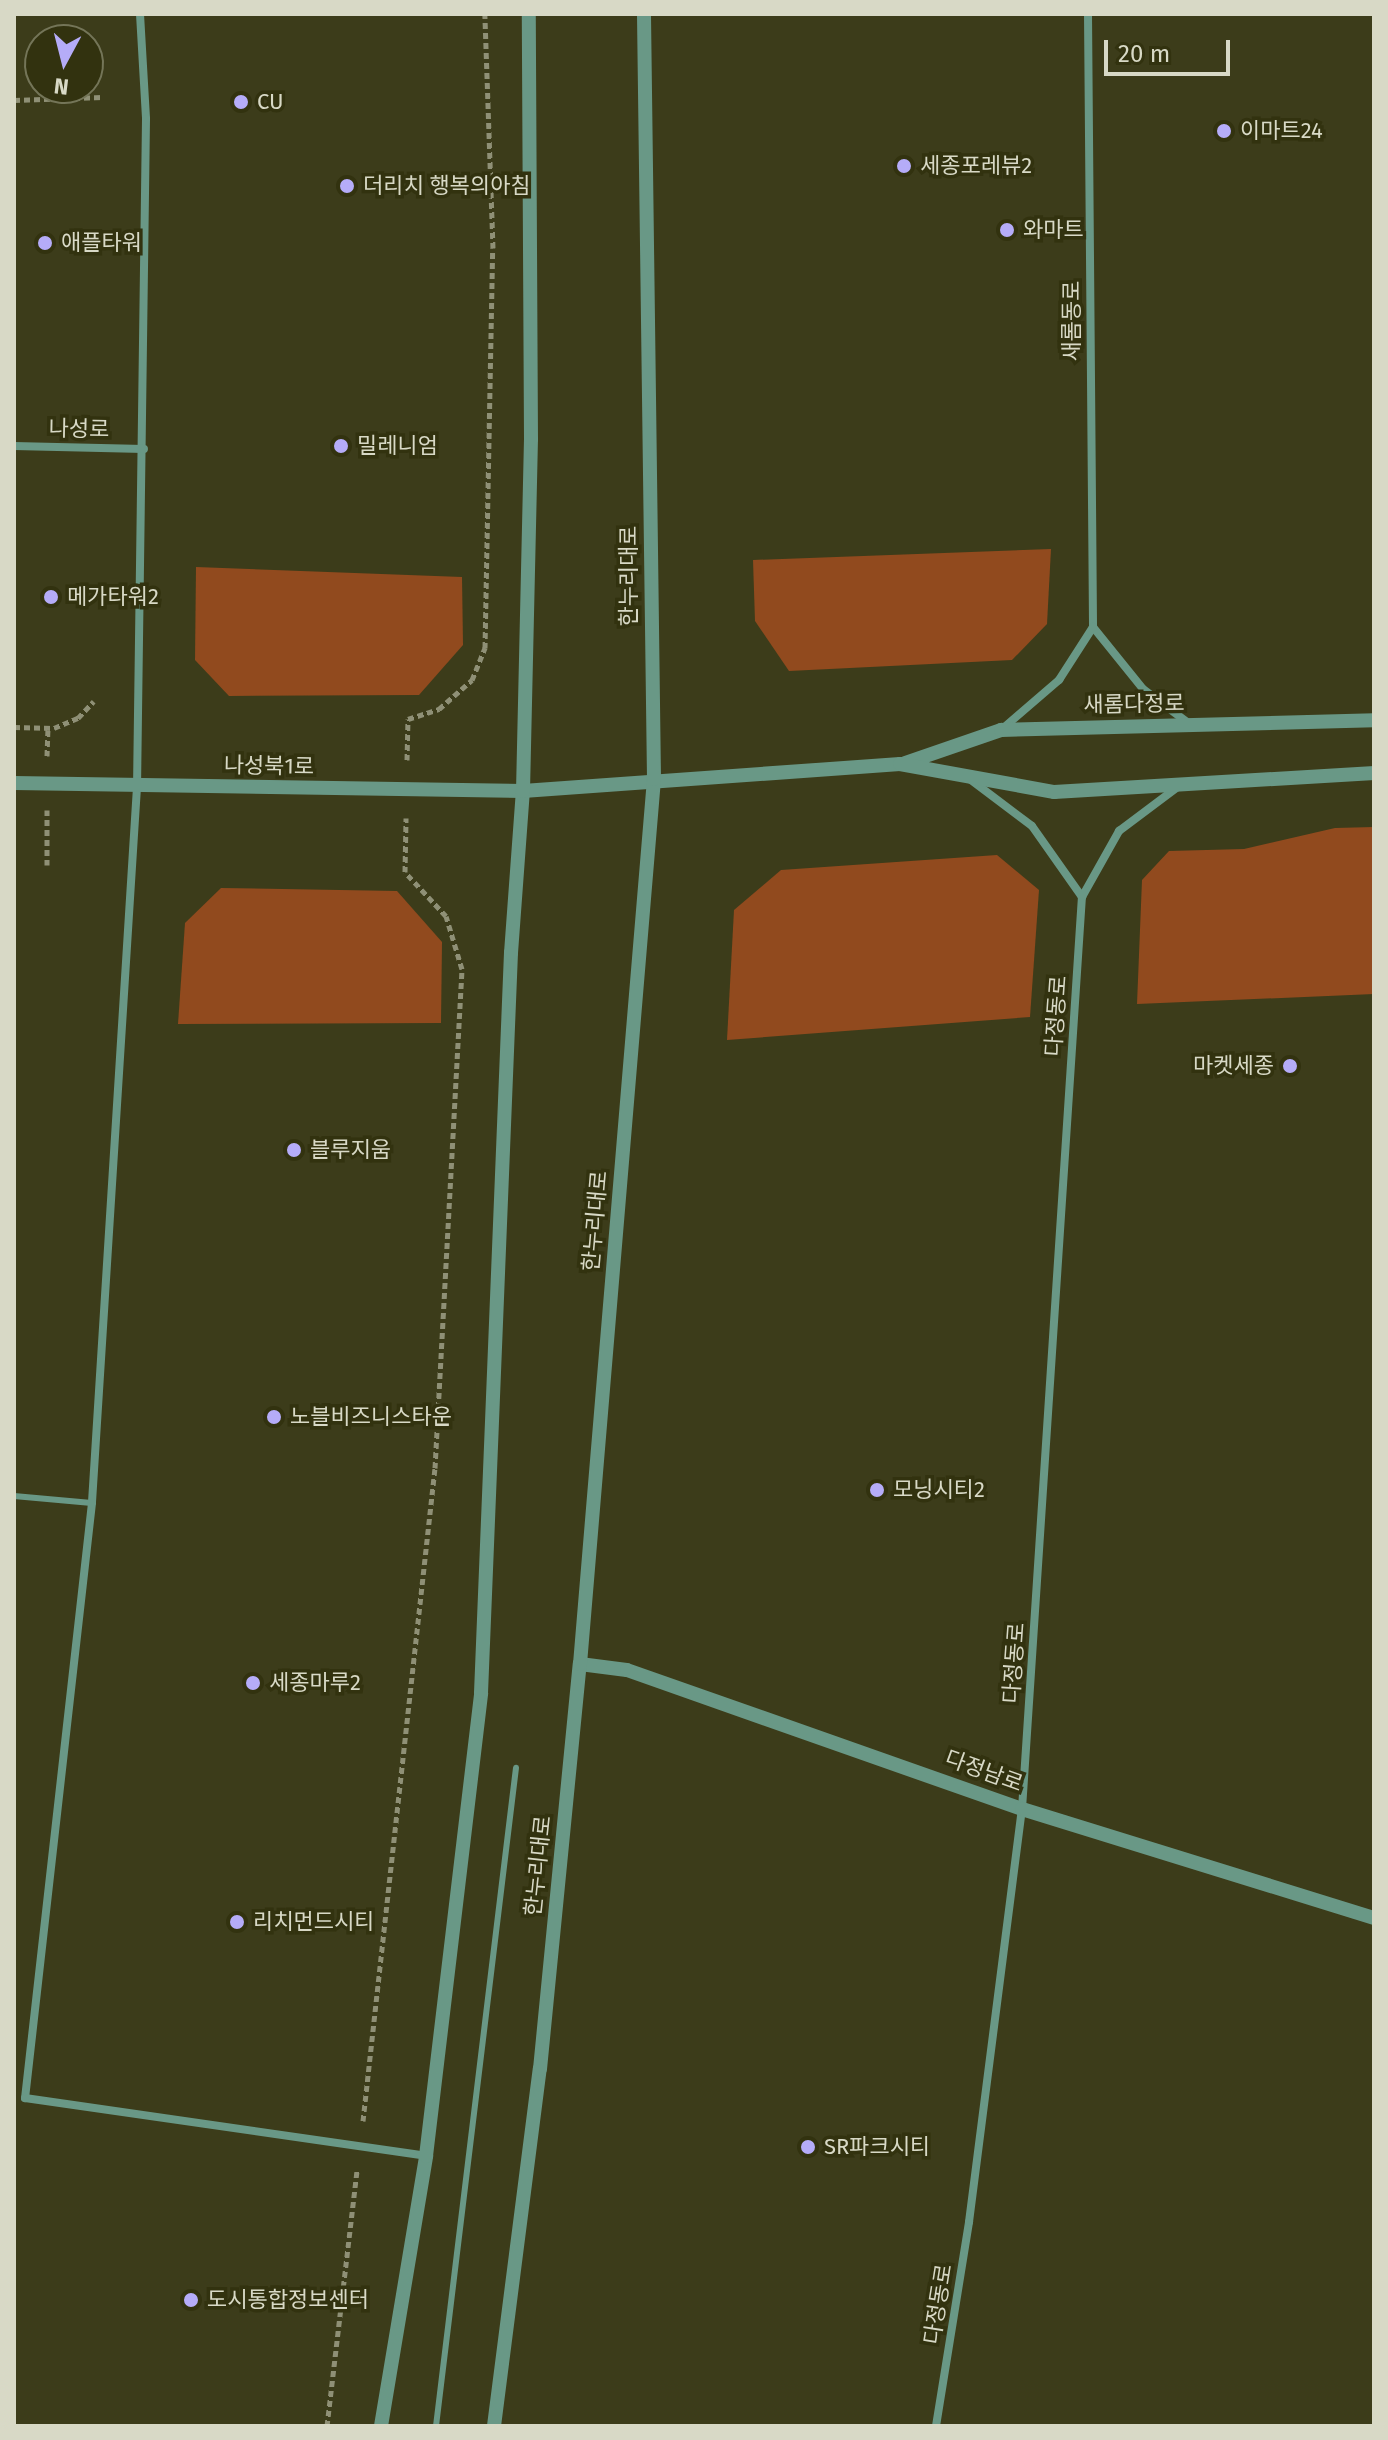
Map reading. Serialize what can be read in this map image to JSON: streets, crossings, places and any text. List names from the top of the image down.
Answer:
{
  "streets": {
    "street": [
      "새롬동로",
      "나성로",
      "한누리대로",
      "새롬다정로",
      "나성북1로",
      "다정동로",
      "다정남로"
    ]
  },
  "crossings": [
    ["한누리대로", "새롬다정로"],
    ["한누리대로", "다정남로"],
    ["새롬다정로", "나성북1로"],
    ["다정동로", "다정남로"]
  ],
  "places": [
    "CU",
    "이마트24",
    "세종포레뷰2",
    "더리치 행복의아침",
    "와마트",
    "애플타워",
    "밀레니엄",
    "메가타워2",
    "마켓세종",
    "블루지움",
    "노블비즈니스타운",
    "모닝시티2",
    "세종마루2",
    "리치먼드시티",
    "SR파크시티",
    "도시통합정보센터"
  ],
  "scale_bar": "20 m",
  "north": "bottom"
}
